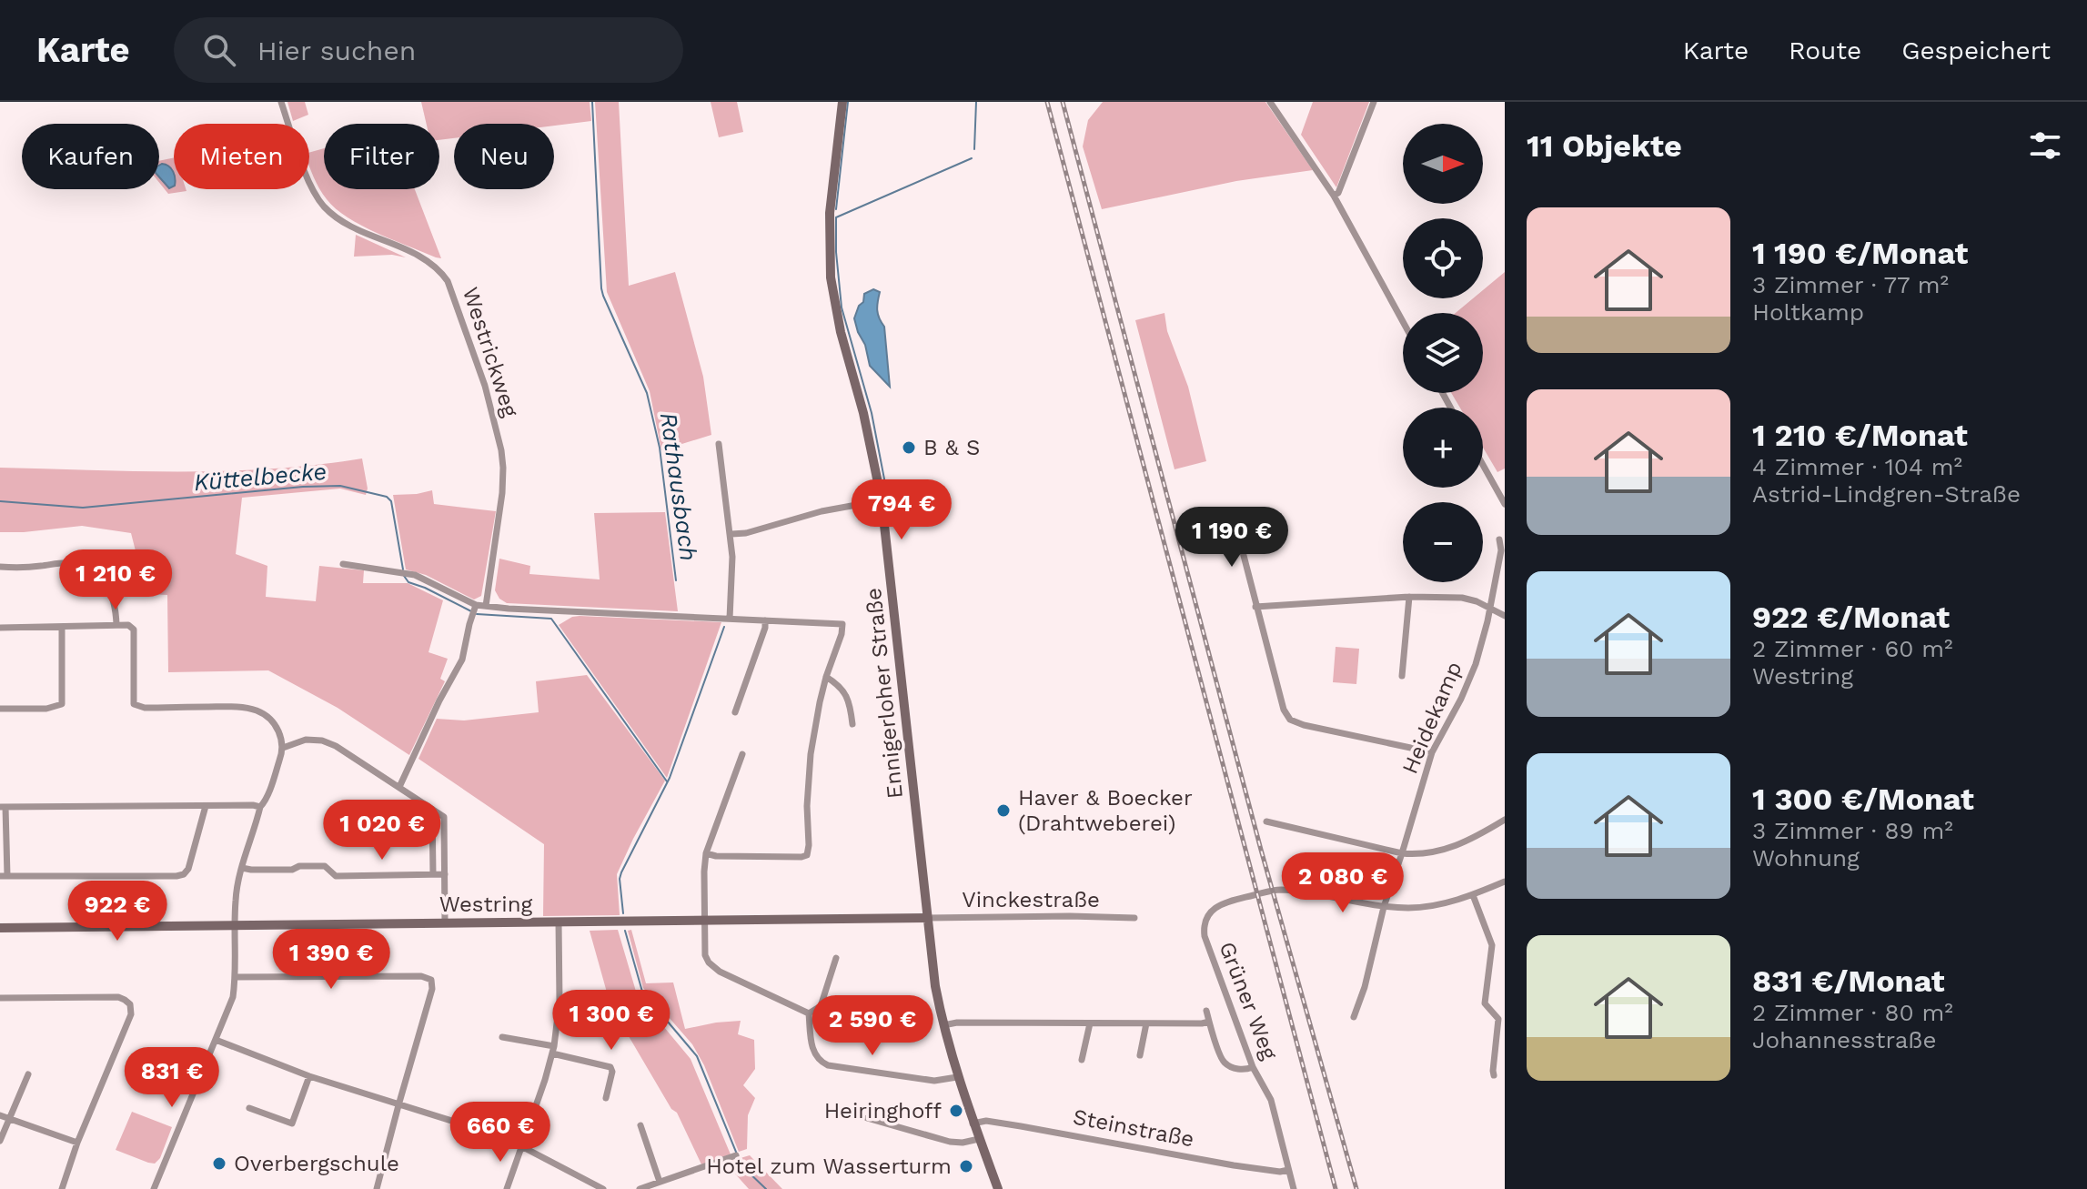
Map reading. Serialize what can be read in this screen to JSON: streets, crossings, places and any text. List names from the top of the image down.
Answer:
{
  "streets": {
    "main road": ["Ennigerloher Straße", "Westring"],
    "street": [
      "Westrickweg",
      "Heidekamp",
      "Vinckestraße",
      "Grüner Weg",
      "Steinstraße"
    ]
  },
  "crossings": [
    ["Ennigerloher Straße", "Vinckestraße"],
    ["Ennigerloher Straße", "Westring"],
    ["Ennigerloher Straße", "Steinstraße"],
    ["Heidekamp", "Grüner Weg"],
    ["Vinckestraße", "Westring"],
    ["Grüner Weg", "Steinstraße"]
  ],
  "water": ["Küttelbecke", "Rathausbach"],
  "places": [
    "B & S",
    "Haver & Boecker (Drahtweberei)",
    "Heiringhoff",
    "Overbergschule",
    "Hotel zum Wasserturm"
  ],
  "north": "right",
  "page": {
    "header": "Karte",
    "search": "Hier suchen",
    "nav": ["Karte", "Route", "Gespeichert"],
    "heading": "11 Objekte",
    "map_buttons": ["+", "−"],
    "chip": [
      "Kaufen",
      "Mieten",
      "Filter",
      "Neu"
    ],
    "list": [
      {
        "name": "1 190 €/Monat",
        "note": "3 Zimmer · 77 m² · Holtkamp"
      },
      {
        "name": "1 210 €/Monat",
        "note": "4 Zimmer · 104 m² · Astrid-Lindgren-Straße"
      },
      {
        "name": "922 €/Monat",
        "note": "2 Zimmer · 60 m² · Westring"
      },
      {
        "name": "1 300 €/Monat",
        "note": "3 Zimmer · 89 m² · Wohnung"
      },
      {
        "name": "831 €/Monat",
        "note": "2 Zimmer · 80 m² · Johannesstraße"
      }
    ],
    "price": [
      "794 €",
      "1 190 €",
      "1 210 €",
      "1 020 €",
      "2 080 €",
      "922 €",
      "1 390 €",
      "1 300 €",
      "2 590 €",
      "831 €",
      "660 €"
    ]
  }
}
